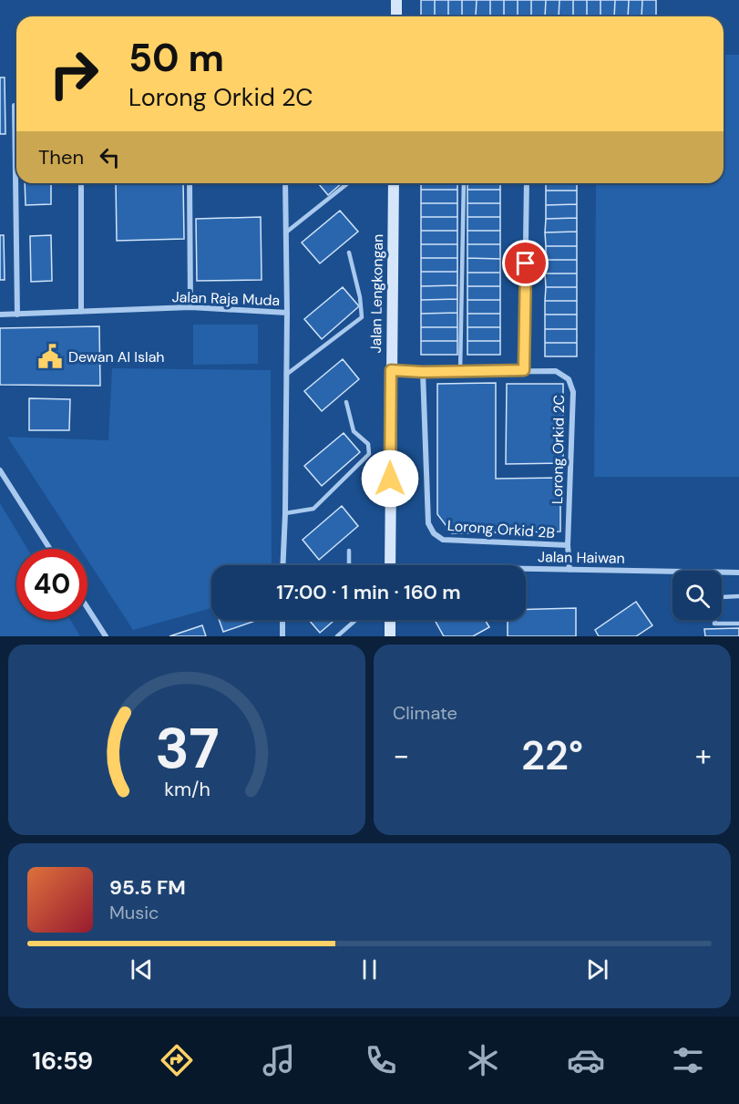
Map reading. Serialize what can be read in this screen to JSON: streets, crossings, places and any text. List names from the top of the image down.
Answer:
{
  "streets": {
    "street": [
      "Jalan Lengkongan",
      "Jalan Raja Muda",
      "Lorong Orkid 2C",
      "Lorong Orkid 2B",
      "Jalan Haiwan"
    ]
  },
  "crossings": [
    ["Jalan Lengkongan", "Lorong Orkid 2C"],
    ["Lorong Orkid 2C", "Lorong Orkid 2B"],
    ["Lorong Orkid 2C", "Jalan Haiwan"]
  ],
  "places": {
    "public building": ["Dewan Al Islah"]
  },
  "page": {
    "turn": ["50 m", "Lorong Orkid 2C"],
    "then": "Then",
    "limit": "40",
    "trip": "17:00 · 1 min · 160 m",
    "tile": "Climate",
    "heat": ["−", "22°", "+"],
    "song": ["95.5 FM", "Music"],
    "tabs": "16:59",
    "gauge": ["37", "km/h"]
  }
}
